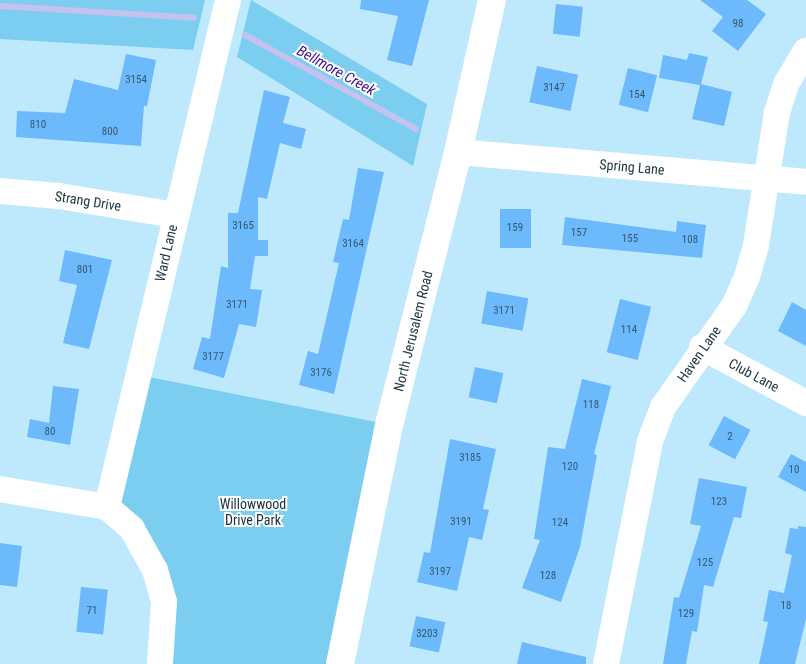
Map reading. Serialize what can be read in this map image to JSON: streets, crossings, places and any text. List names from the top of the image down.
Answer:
{
  "streets": {
    "main road": ["North Jerusalem Road"],
    "street": [
      "Spring Lane",
      "Strang Drive",
      "Ward Lane",
      "Haven Lane",
      "Club Lane"
    ]
  },
  "crossings": [
    ["Spring Lane", "North Jerusalem Road"],
    ["Spring Lane", "Haven Lane"],
    ["Strang Drive", "Ward Lane"],
    ["Haven Lane", "Club Lane"]
  ],
  "water": ["Bellmore Creek"],
  "parks": ["Willowwood Drive Park"],
  "house_numbers": [
    "98",
    "3154",
    "3147",
    "154",
    "810",
    "800",
    "3165",
    "159",
    "157",
    "155",
    "108",
    "3164",
    "801",
    "3171",
    "3171",
    "114",
    "3177",
    "3176",
    "118",
    "80",
    "2",
    "3185",
    "120",
    "10",
    "123",
    "3191",
    "124",
    "125",
    "3197",
    "128",
    "18",
    "71",
    "129",
    "3203"
  ]
}
